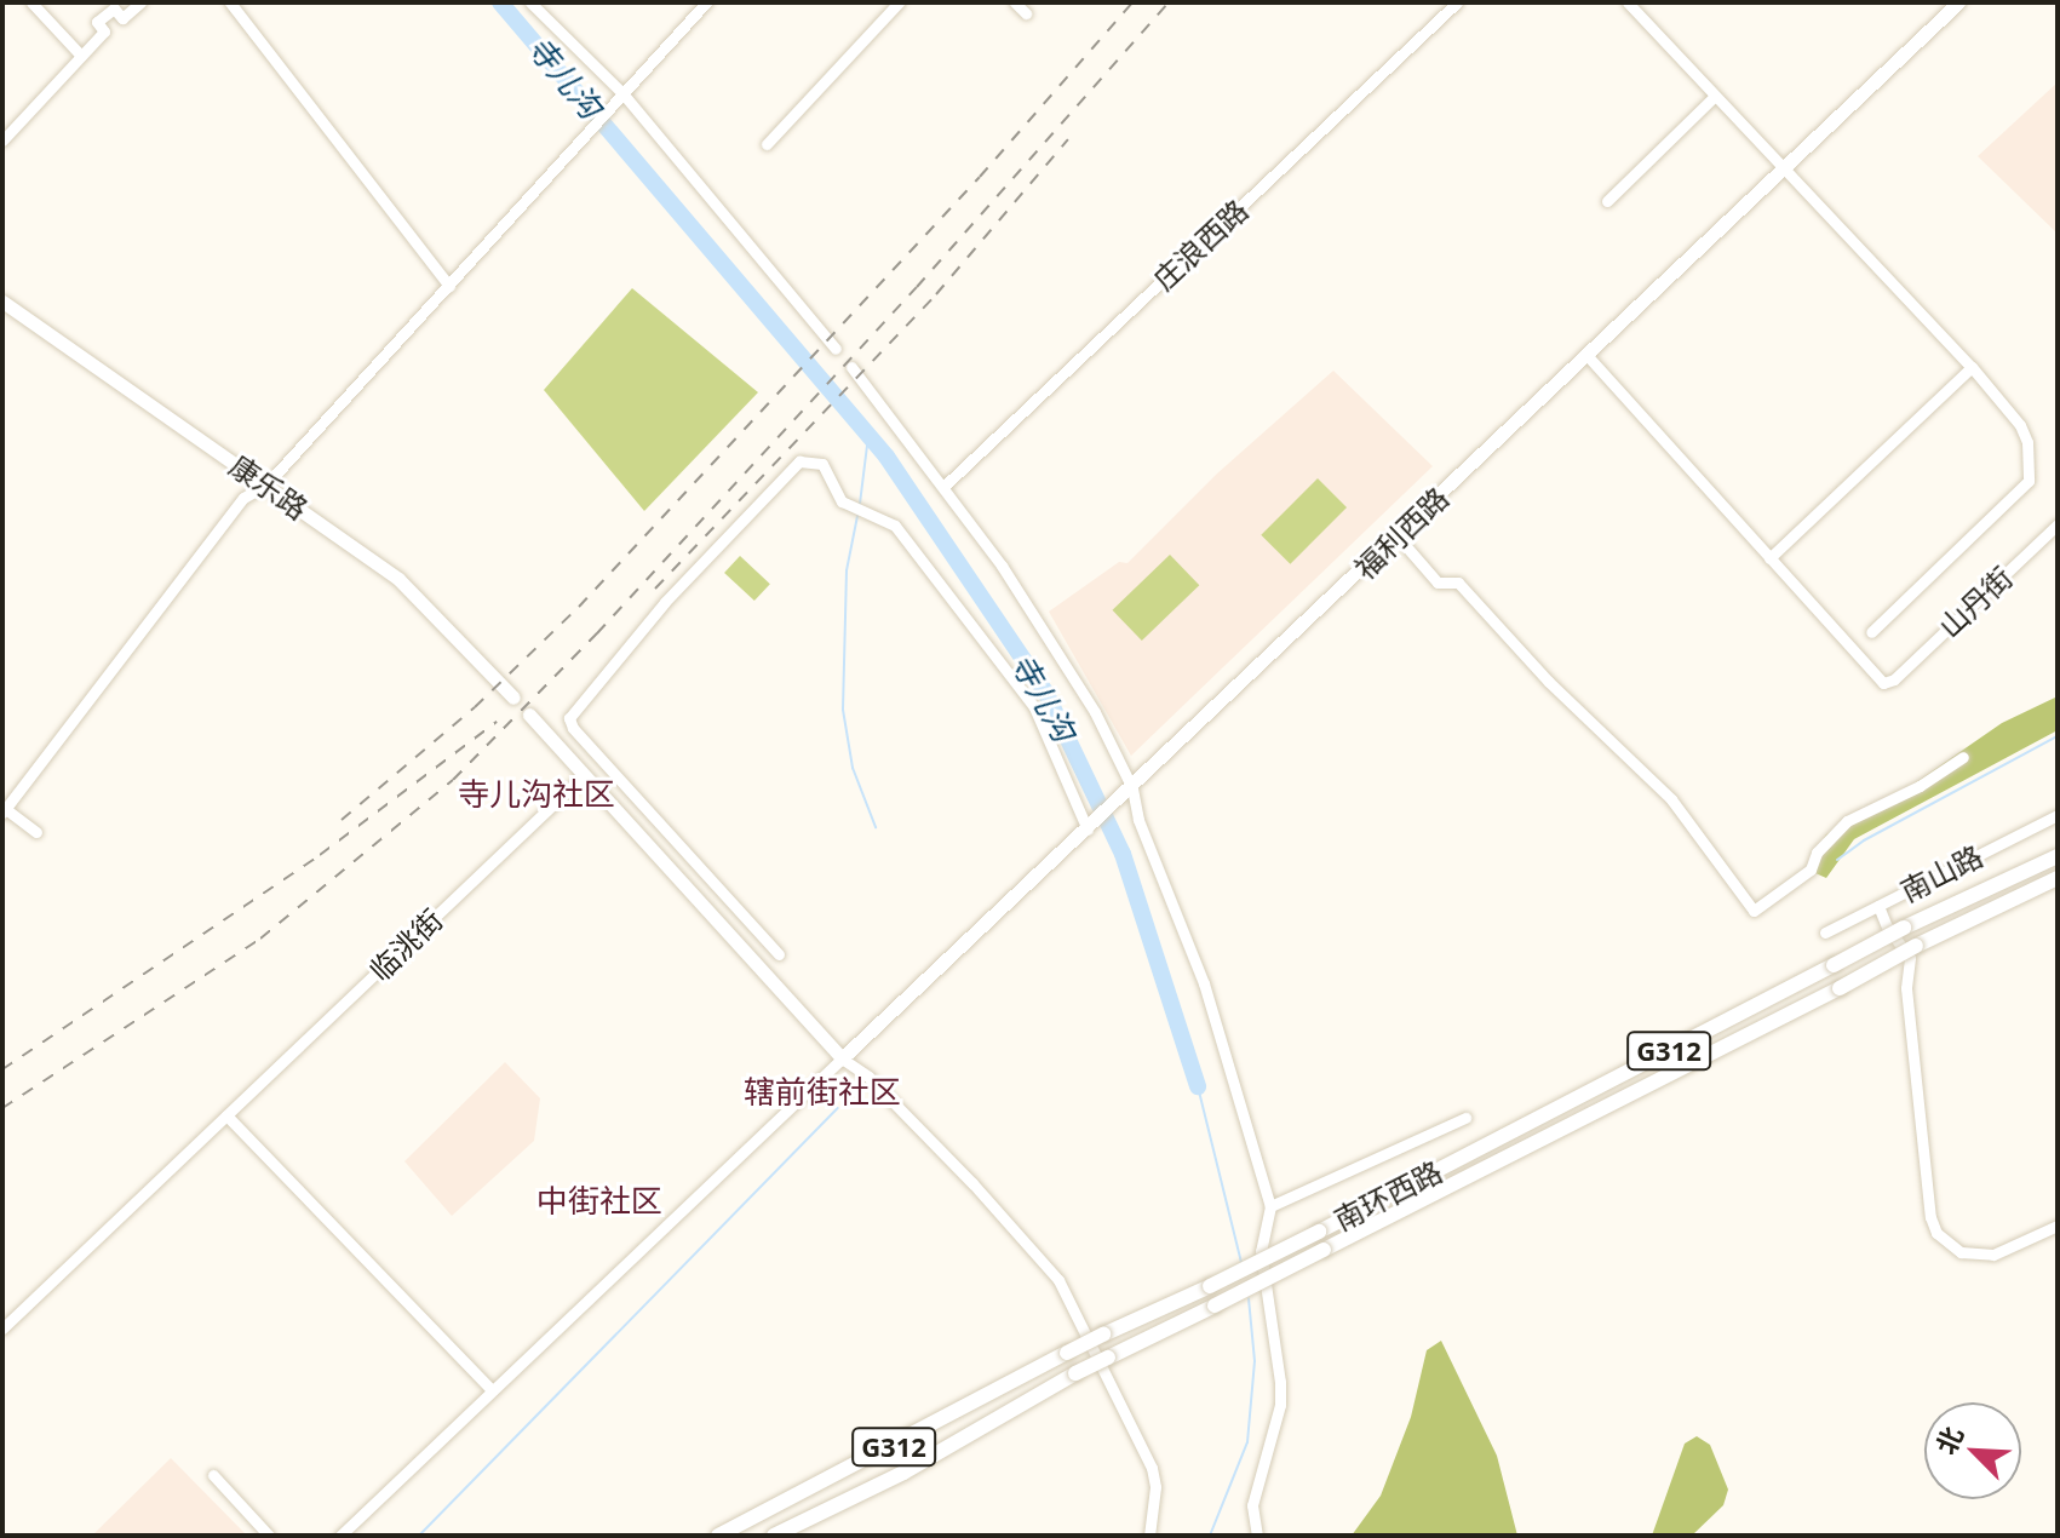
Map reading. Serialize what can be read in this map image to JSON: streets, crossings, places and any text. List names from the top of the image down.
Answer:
{
  "streets": {
    "highway": ["G312", "南环西路"],
    "main road": ["康乐路", "福利西路"],
    "street": [
      "庄浪西路",
      "山丹街",
      "南山路",
      "临洮街"
    ]
  },
  "districts": ["寺儿沟社区", "辖前街社区", "中街社区"],
  "water": ["寺儿沟"],
  "north": "top left"
}
